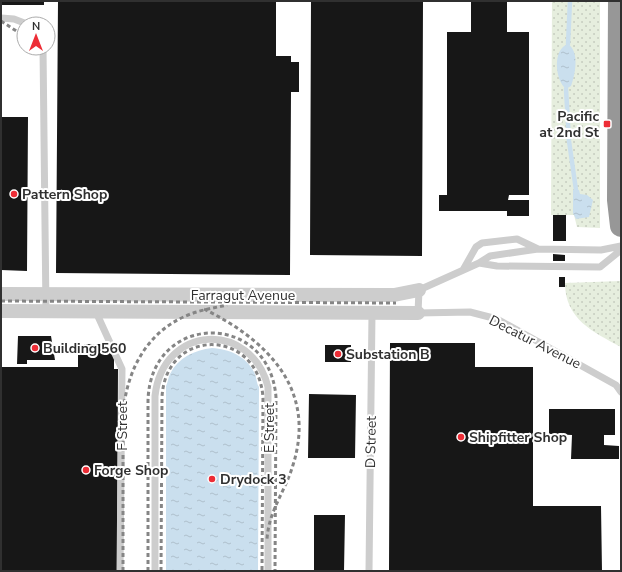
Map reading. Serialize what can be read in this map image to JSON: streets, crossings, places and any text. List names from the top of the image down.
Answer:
{
  "streets": {
    "street": ["Farragut Avenue"],
    "lane": [
      "Decatur Avenue",
      "F Street",
      "E Street",
      "D Street"
    ]
  },
  "crossings": [
    ["Farragut Avenue", "Decatur Avenue"],
    ["Farragut Avenue", "F Street"],
    ["Farragut Avenue", "D Street"]
  ],
  "places": {
    "transit": ["Pacific at 2nd St"],
    "other": [
      "Pattern Shop",
      "Building 560",
      "Substation B",
      "Shipfitter Shop",
      "Forge Shop",
      "Drydock 3"
    ]
  },
  "north": "top"
}
